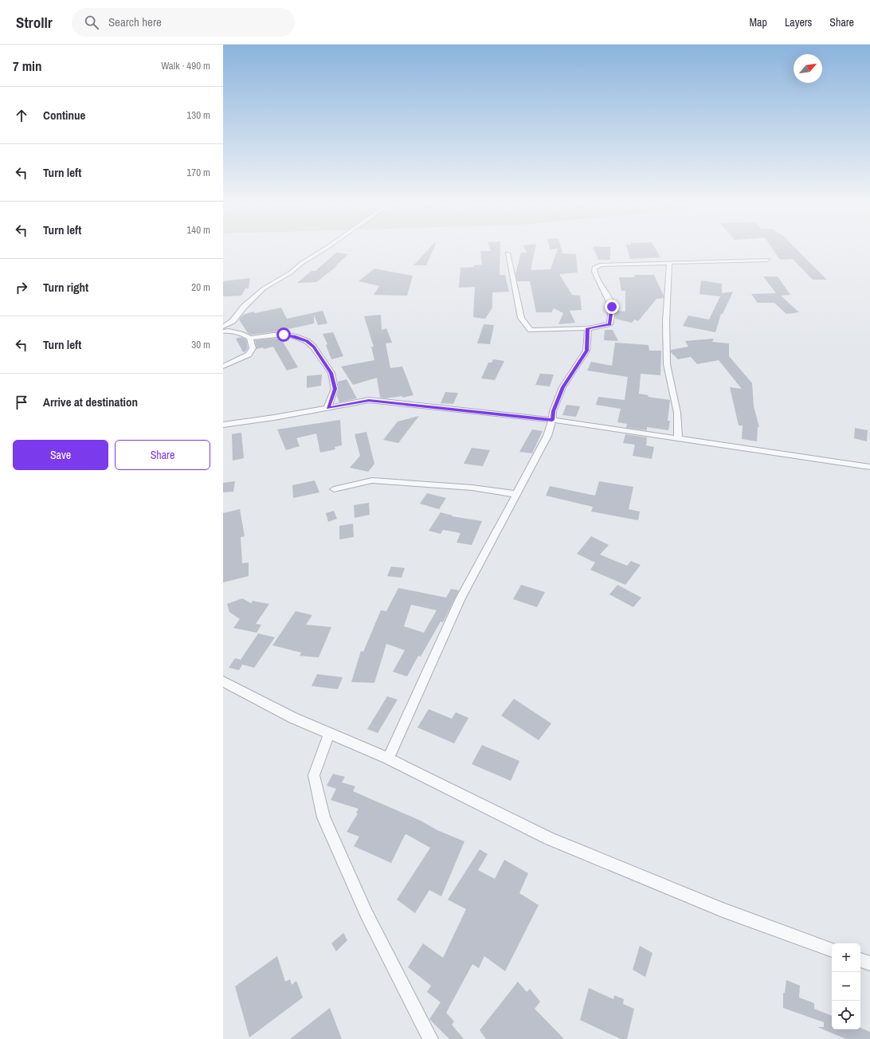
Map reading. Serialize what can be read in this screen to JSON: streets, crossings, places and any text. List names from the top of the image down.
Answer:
{
  "north": "top right",
  "page": {
    "header": "Strollr",
    "search": "Search here",
    "nav": ["Map", "Layers", "Share"],
    "heading": ["7 min", "Walk · 490 m"],
    "list": [
      ["Continue", "130 m"],
      ["Turn left", "170 m"],
      ["Turn left", "140 m"],
      ["Turn right", "20 m"],
      ["Turn left", "30 m"],
      "Arrive at destination"
    ],
    "buttons": ["Save", "Share"],
    "map_buttons": ["+", "−"]
  }
}
